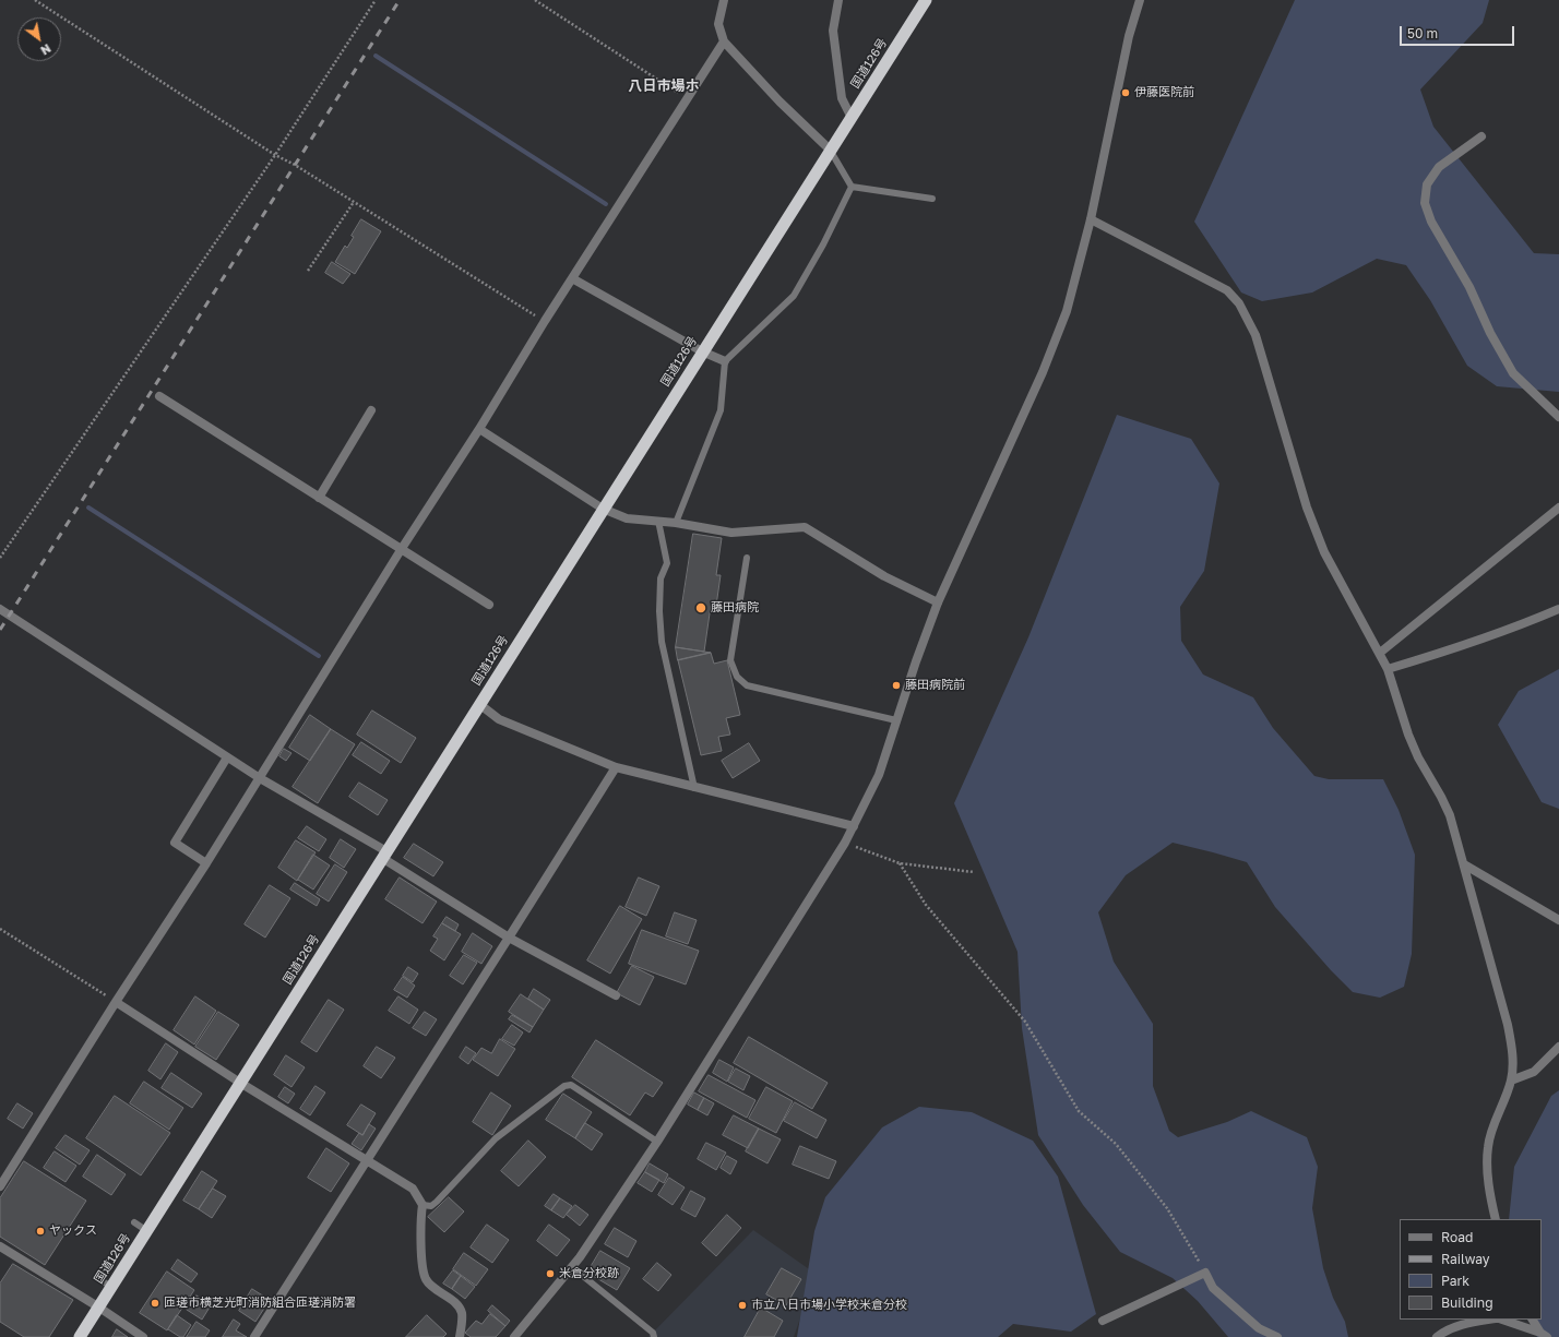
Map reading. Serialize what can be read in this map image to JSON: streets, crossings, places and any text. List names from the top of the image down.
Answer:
{
  "streets": {
    "highway": ["国道126号"]
  },
  "districts": ["八日市場ホ"],
  "places": [
    "伊藤医院前",
    "藤田病院",
    "藤田病院前",
    "ヤックス",
    "米倉分校跡",
    "匝瑳市横芝光町消防組合匝瑳消防署",
    "市立八日市場小学校米倉分校"
  ],
  "legend": [
    "Road",
    "Railway",
    "Park",
    "Building"
  ],
  "scale_bar": "50 m",
  "north": "bottom right"
}
